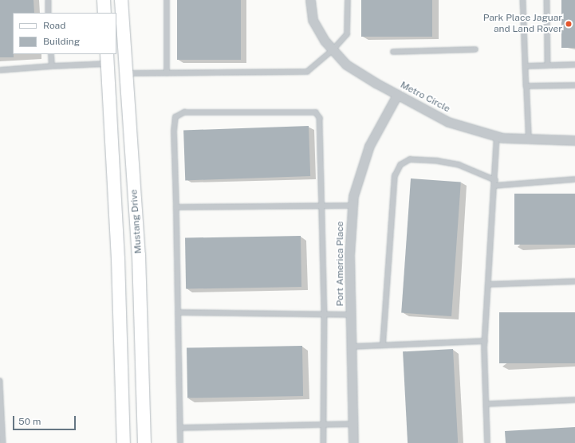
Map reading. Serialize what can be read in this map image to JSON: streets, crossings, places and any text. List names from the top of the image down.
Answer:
{
  "streets": {
    "main road": ["Mustang Drive"],
    "street": ["Metro Circle", "Port America Place"]
  },
  "crossings": [
    ["Metro Circle", "Port America Place"]
  ],
  "places": ["Park Place Jaguar and Land Rover"],
  "legend": ["Road", "Building"],
  "scale_bar": "50 m"
}
